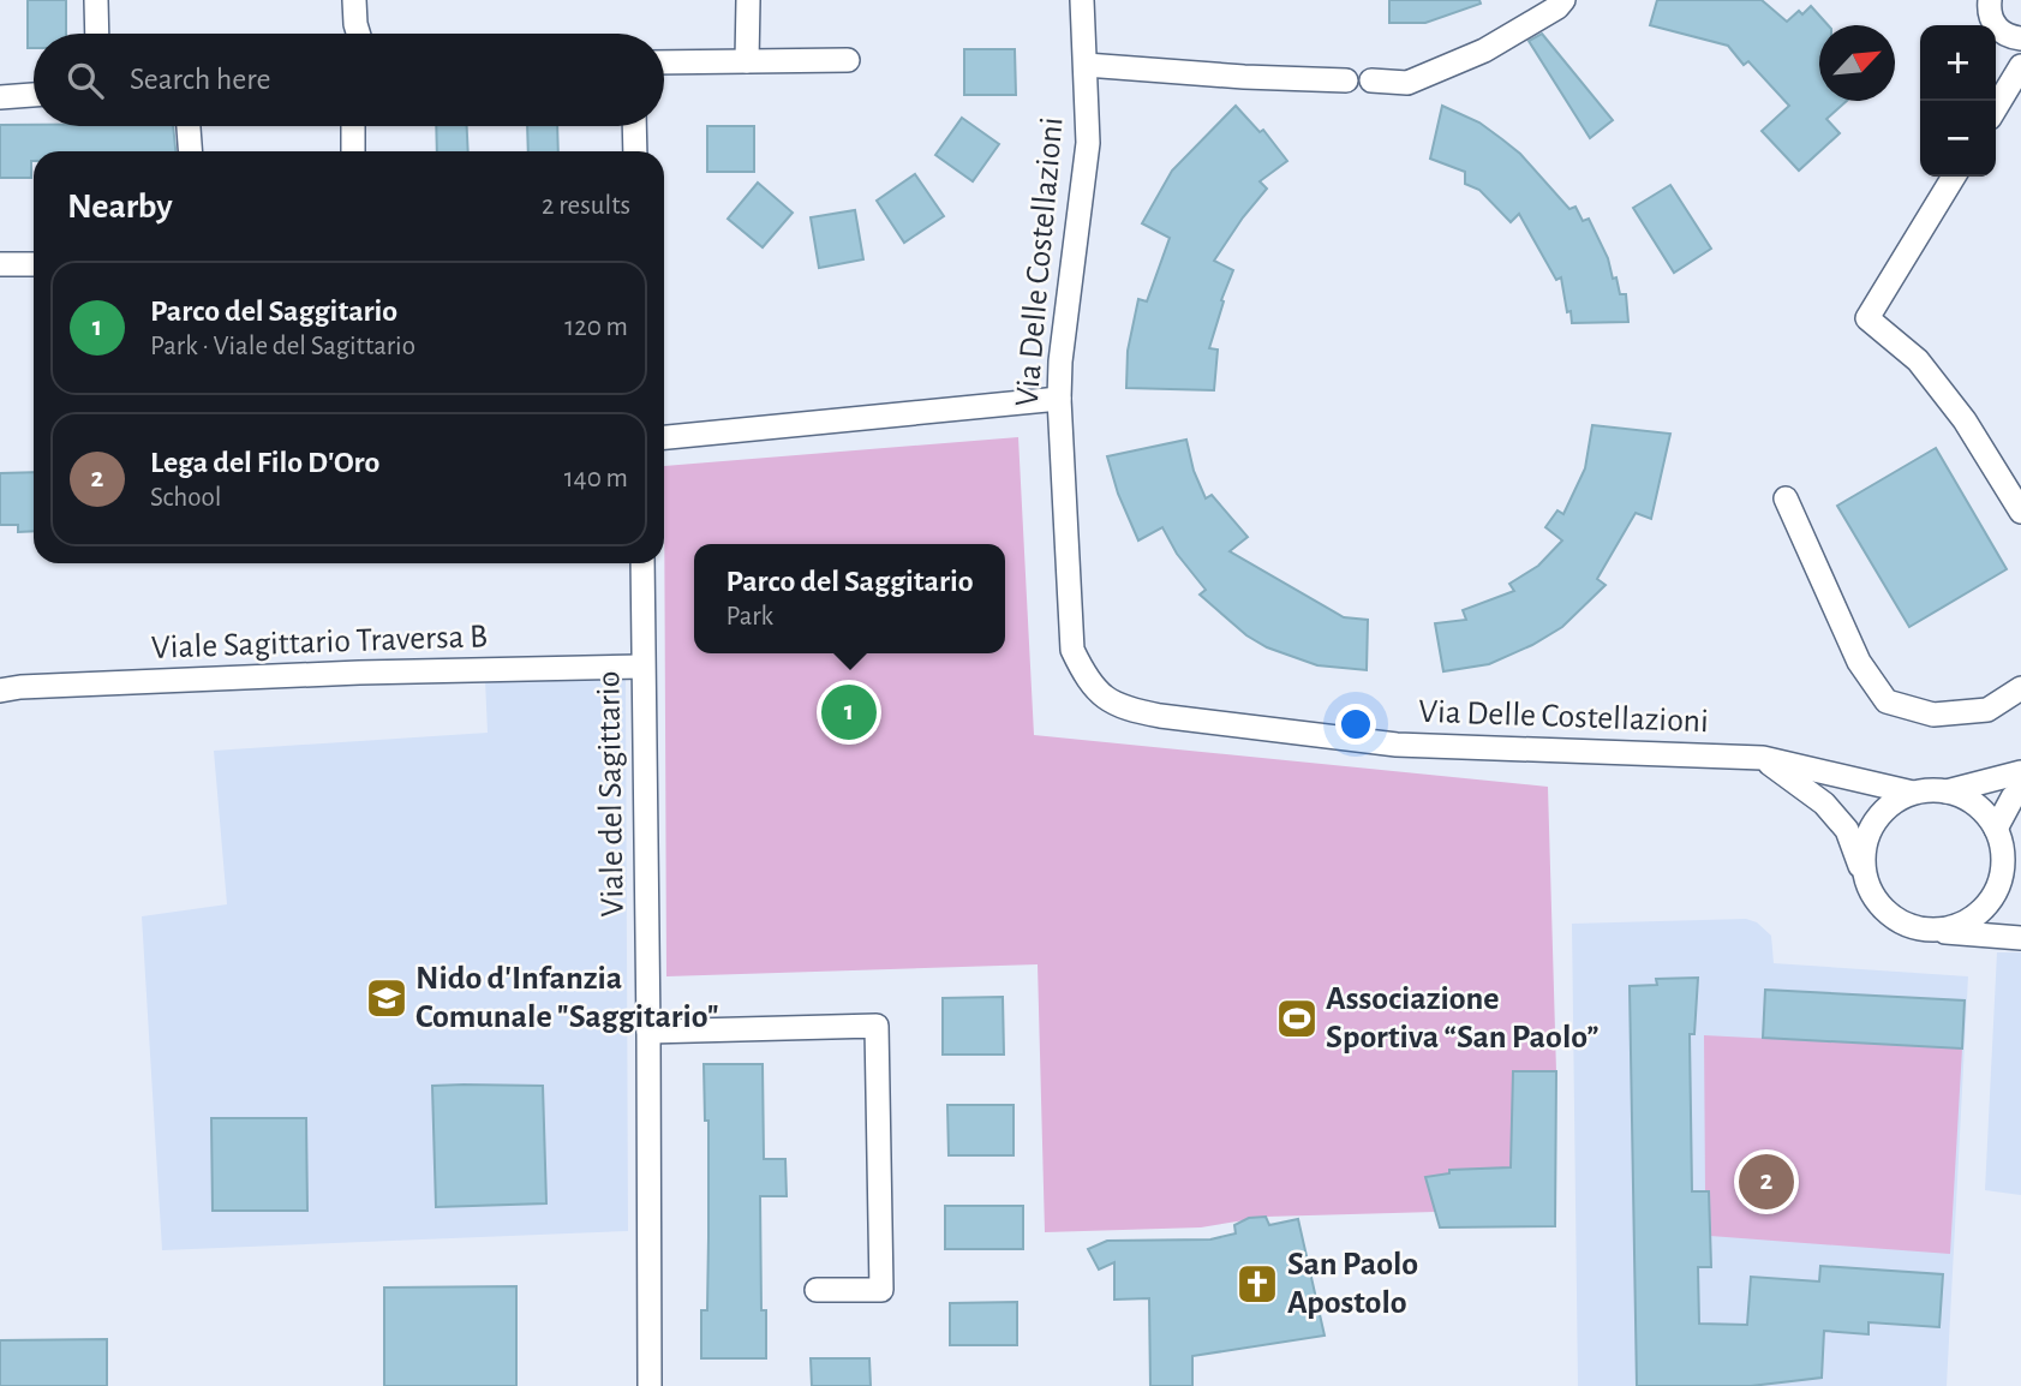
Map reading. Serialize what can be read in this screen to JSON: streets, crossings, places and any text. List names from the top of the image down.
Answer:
{
  "streets": {
    "street": ["Via Delle Costellazioni", "Viale Sagittario Traversa B", "Viale del Sagittario"]
  },
  "crossings": [
    ["Viale Sagittario Traversa B", "Viale del Sagittario"]
  ],
  "places": {
    "school or university": ["Nido d'Infanzia Comunale \"Saggitario\""],
    "sports": ["Associazione Sportiva “San Paolo”"],
    "church": ["San Paolo Apostolo"]
  },
  "north": "top right",
  "page": {
    "map_buttons": ["+", "−"],
    "search": "Search here",
    "heading": ["Nearby", "2 results"],
    "list": [
      {
        "mark": "1",
        "name": "Parco del Saggitario",
        "note": "Park · Viale del Sagittario",
        "value": "120 m"
      },
      {
        "mark": "2",
        "name": "Lega del Filo D'Oro",
        "note": "School",
        "value": "140 m"
      }
    ],
    "popup": ["Parco del Saggitario", "Park"],
    "pins": ["1", "2"]
  }
}
